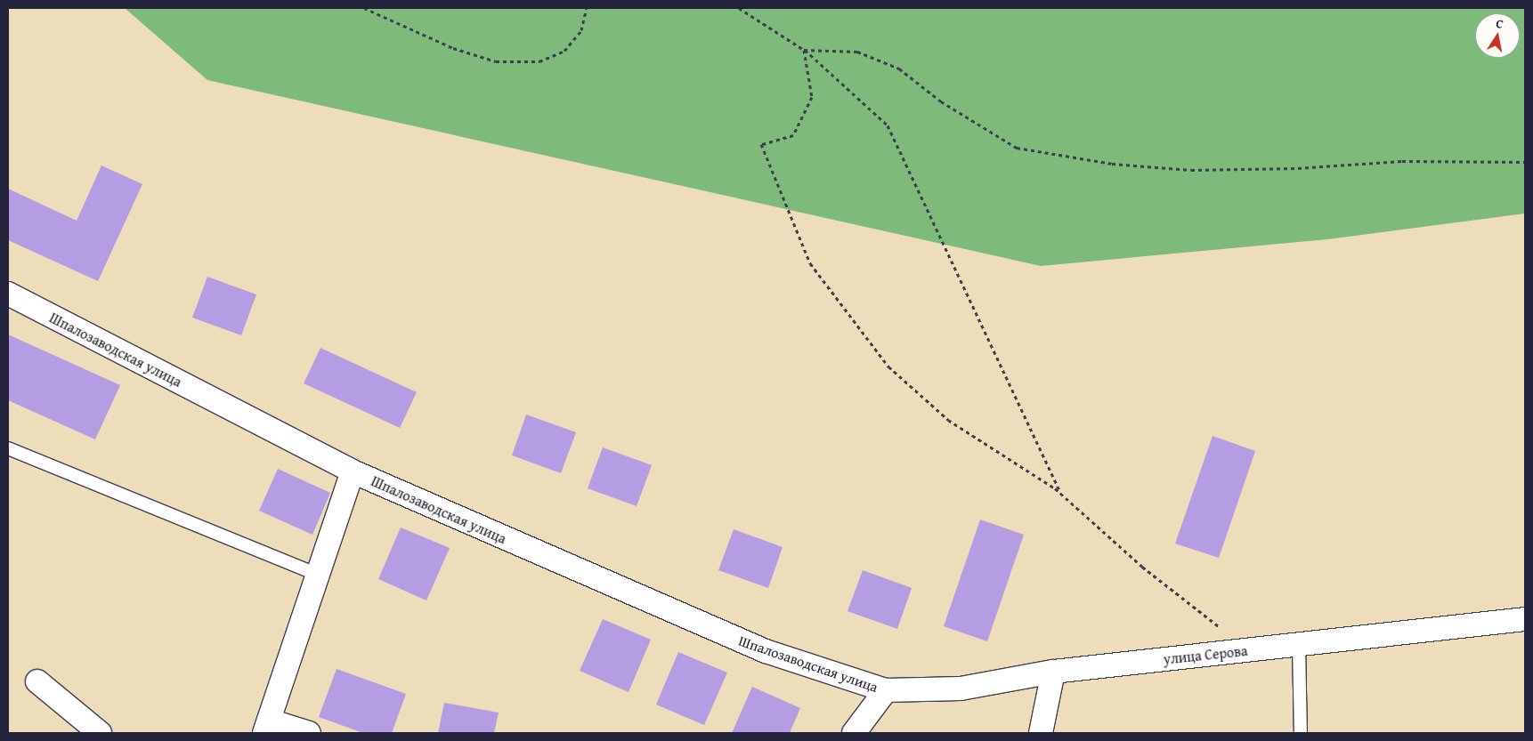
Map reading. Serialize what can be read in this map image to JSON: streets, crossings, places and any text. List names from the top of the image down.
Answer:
{
  "streets": {
    "street": ["Шпалозаводская улица", "улица Серова"]
  },
  "crossings": [
    ["Шпалозаводская улица", "улица Серова"]
  ],
  "north": "top"
}
